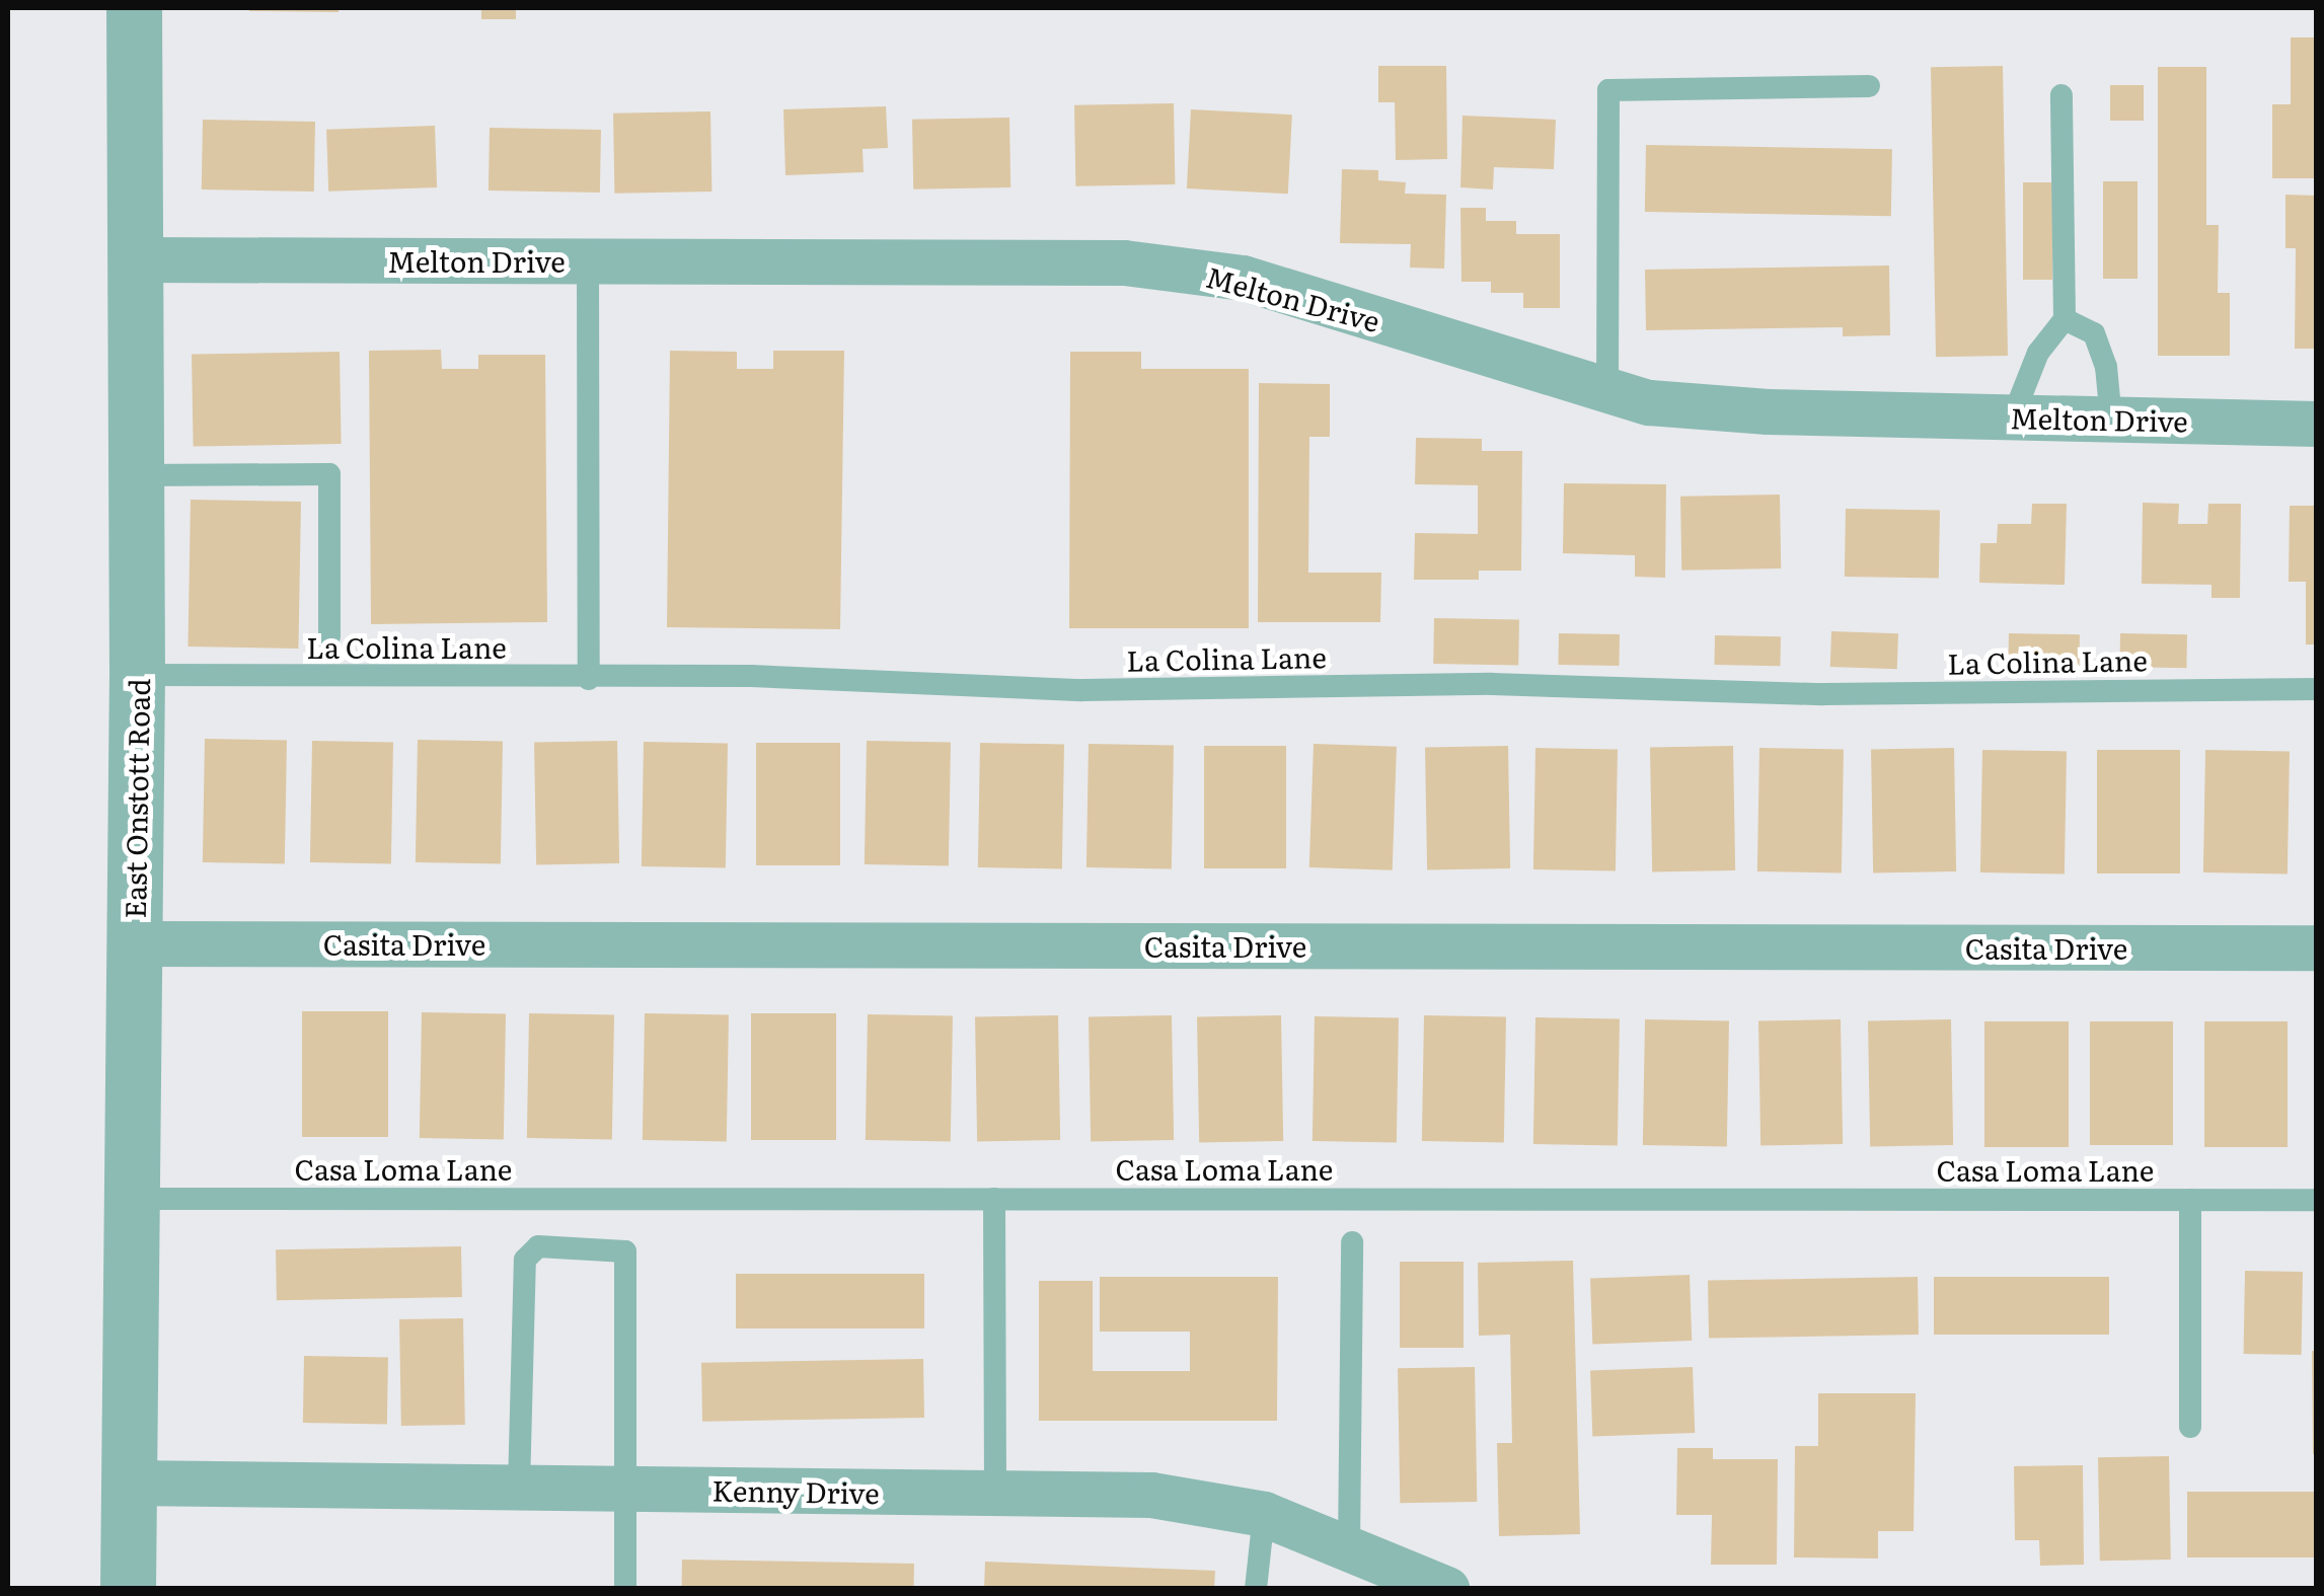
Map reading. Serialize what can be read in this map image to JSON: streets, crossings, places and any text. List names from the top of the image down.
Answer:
{
  "streets": {
    "street": [
      "Melton Drive",
      "East Onstott Road",
      "Casita Drive",
      "Kenny Drive"
    ],
    "lane": ["La Colina Lane", "Casa Loma Lane"]
  },
  "crossings": [
    ["Melton Drive", "East Onstott Road"],
    ["La Colina Lane", "East Onstott Road"],
    ["East Onstott Road", "Casita Drive"],
    ["East Onstott Road", "Casa Loma Lane"],
    ["East Onstott Road", "Kenny Drive"]
  ]
}
